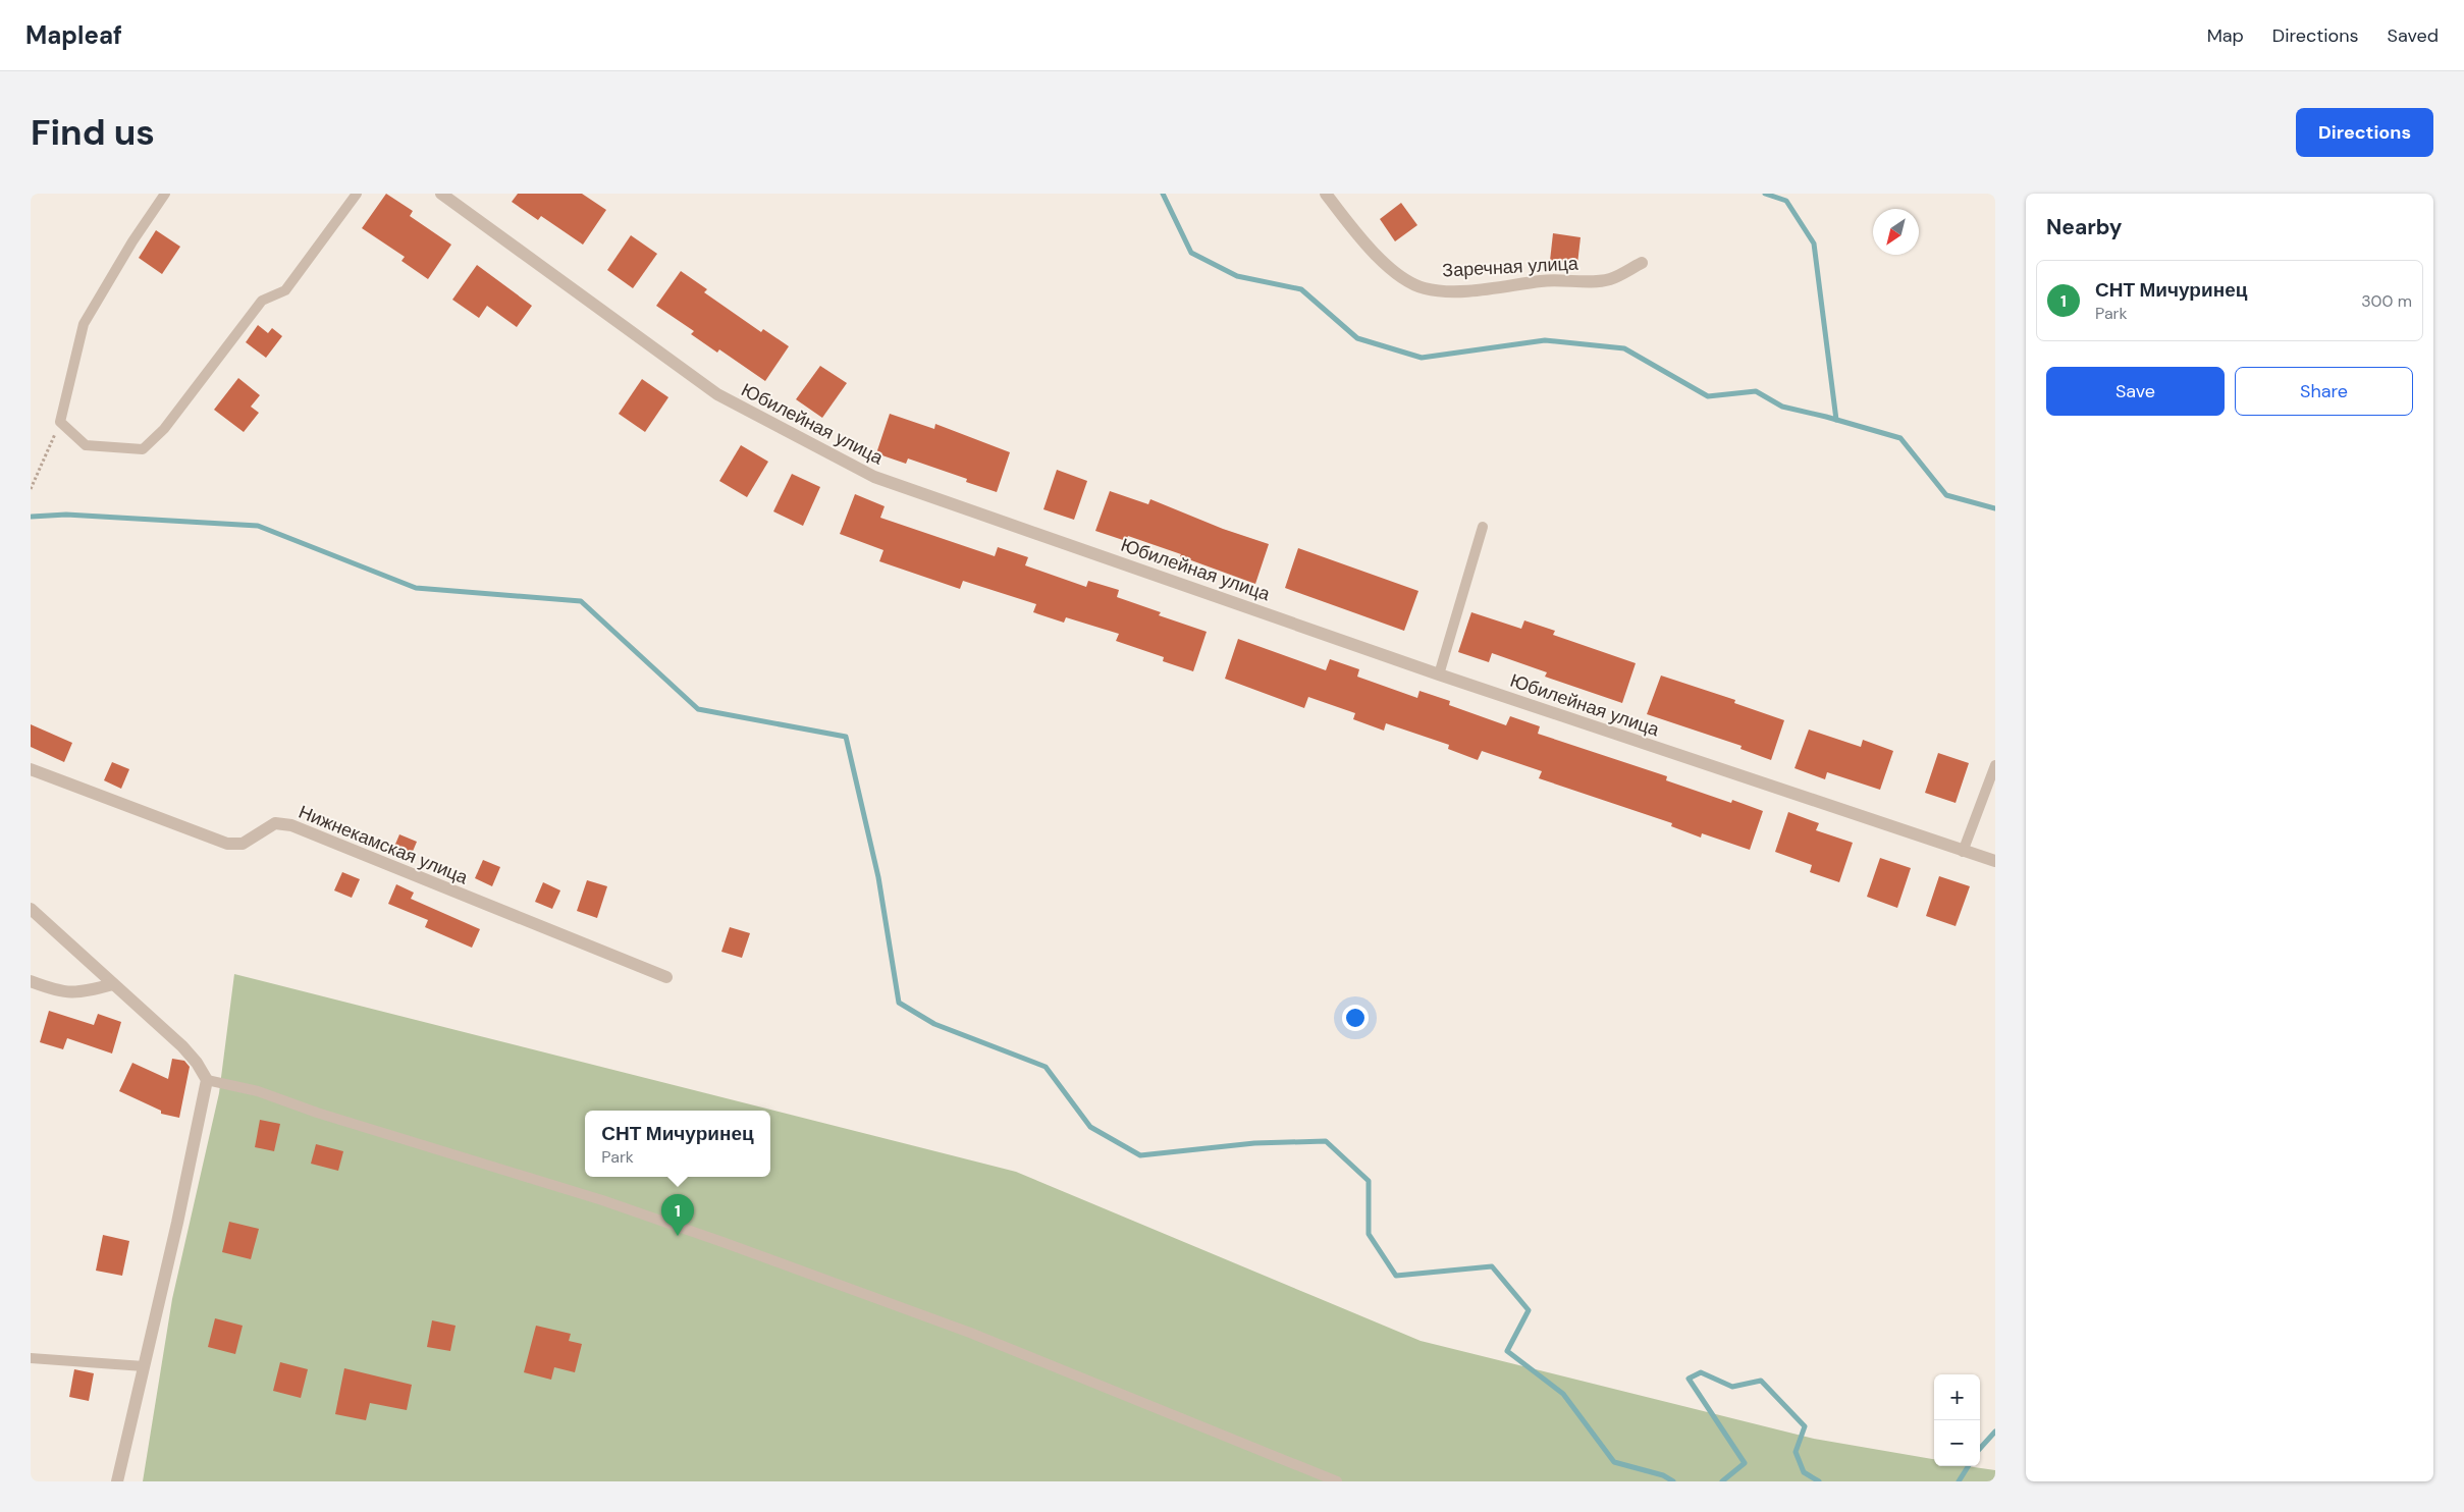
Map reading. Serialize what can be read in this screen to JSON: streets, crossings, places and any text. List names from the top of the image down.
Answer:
{
  "streets": {
    "street": ["Заречная улица", "Юбилейная улица", "Нижнекамская улица"]
  },
  "north": "bottom left",
  "page": {
    "header": "Mapleaf",
    "nav": ["Map", "Directions", "Saved"],
    "buttons": [
      "Directions",
      ["Save", "Share"]
    ],
    "title": "Find us",
    "heading": "Nearby",
    "list": [
      {
        "mark": "1",
        "name": "СНТ Мичуринец",
        "note": "Park",
        "value": "300 m"
      }
    ],
    "popup": ["СНТ Мичуринец", "Park"],
    "pins": "1",
    "map_buttons": ["+", "−"]
  }
}
